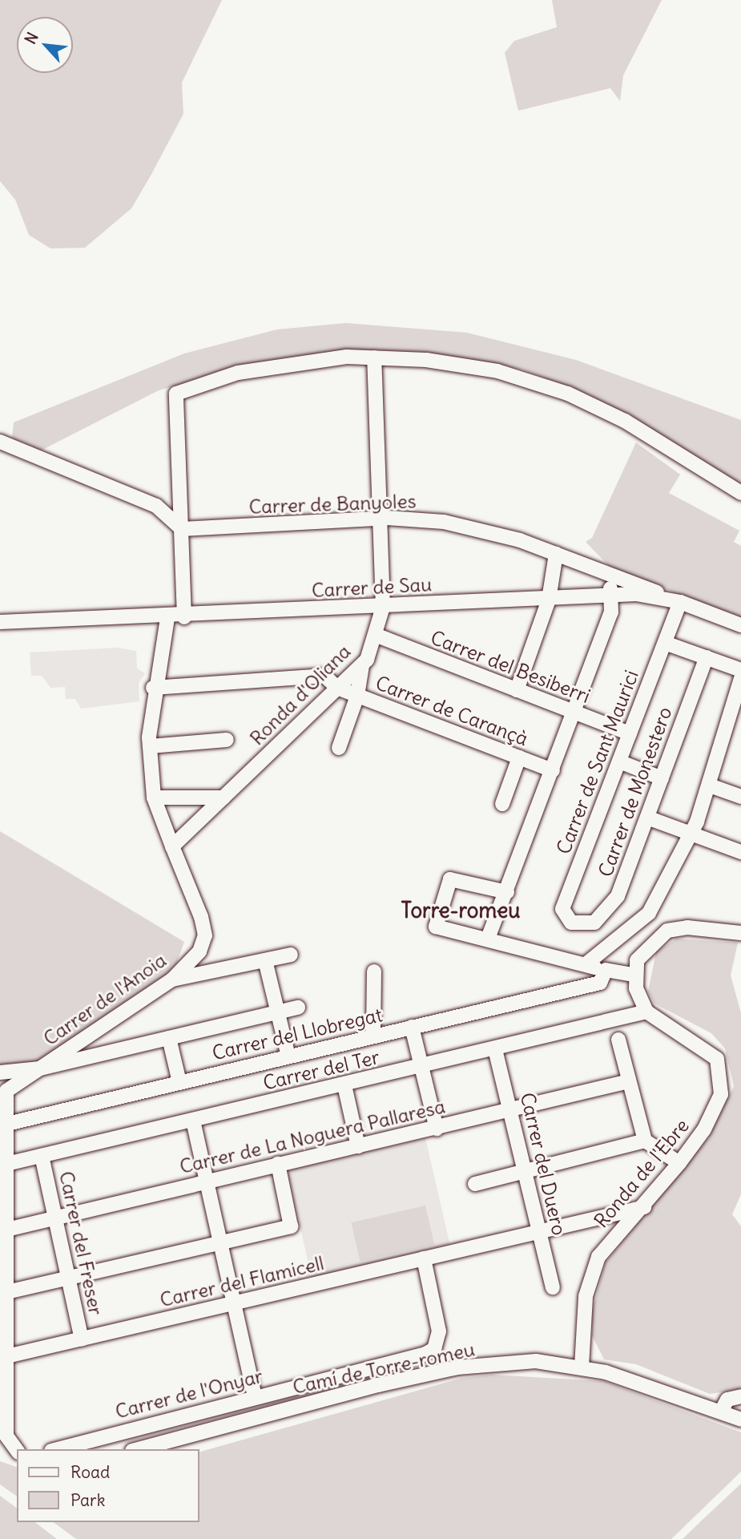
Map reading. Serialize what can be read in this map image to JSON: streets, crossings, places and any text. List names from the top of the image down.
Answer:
{
  "streets": {
    "street": [
      "Carrer de Banyoles",
      "Carrer de Sau",
      "Carrer del Besiberri",
      "Ronda d'Oliana",
      "Carrer de Carançà",
      "Carrer de Sant Maurici",
      "Carrer de Monestero",
      "Carrer de l'Anoia",
      "Carrer del Llobregat",
      "Carrer del Ter",
      "Carrer de La Noguera Pallaresa",
      "Carrer del Duero",
      "Ronda de l'Ebre",
      "Carrer del Freser",
      "Carrer del Flamicell",
      "Camí de Torre-romeu",
      "Carrer de l'Onyar"
    ]
  },
  "crossings": [
    ["Carrer de Banyoles", "Carrer de Sau"],
    ["Carrer de Banyoles", "Ronda d'Oliana"],
    ["Carrer de Banyoles", "Carrer de Sant Maurici"],
    ["Carrer de Sau", "Ronda d'Oliana"],
    ["Carrer de Sau", "Carrer de Sant Maurici"],
    ["Carrer de Sau", "Carrer de l'Anoia"],
    ["Carrer del Besiberri", "Ronda d'Oliana"],
    ["Carrer del Besiberri", "Carrer de Sant Maurici"],
    ["Ronda d'Oliana", "Carrer de Carançà"],
    ["Ronda d'Oliana", "Carrer de l'Anoia"],
    ["Carrer de Carançà", "Carrer de l'Anoia"],
    ["Carrer de Sant Maurici", "Carrer de Monestero"],
    ["Carrer del Ter", "Carrer del Duero"],
    ["Carrer del Ter", "Ronda de l'Ebre"],
    ["Carrer del Ter", "Carrer del Freser"],
    ["Carrer de La Noguera Pallaresa", "Carrer del Duero"],
    ["Carrer de La Noguera Pallaresa", "Carrer del Freser"],
    ["Carrer del Duero", "Carrer del Flamicell"],
    ["Ronda de l'Ebre", "Carrer del Flamicell"],
    ["Ronda de l'Ebre", "Camí de Torre-romeu"],
    ["Carrer del Freser", "Carrer del Flamicell"],
    ["Carrer del Flamicell", "Carrer de l'Onyar"]
  ],
  "districts": ["Torre-romeu"],
  "legend": ["Road", "Park"],
  "north": "top left"
}
